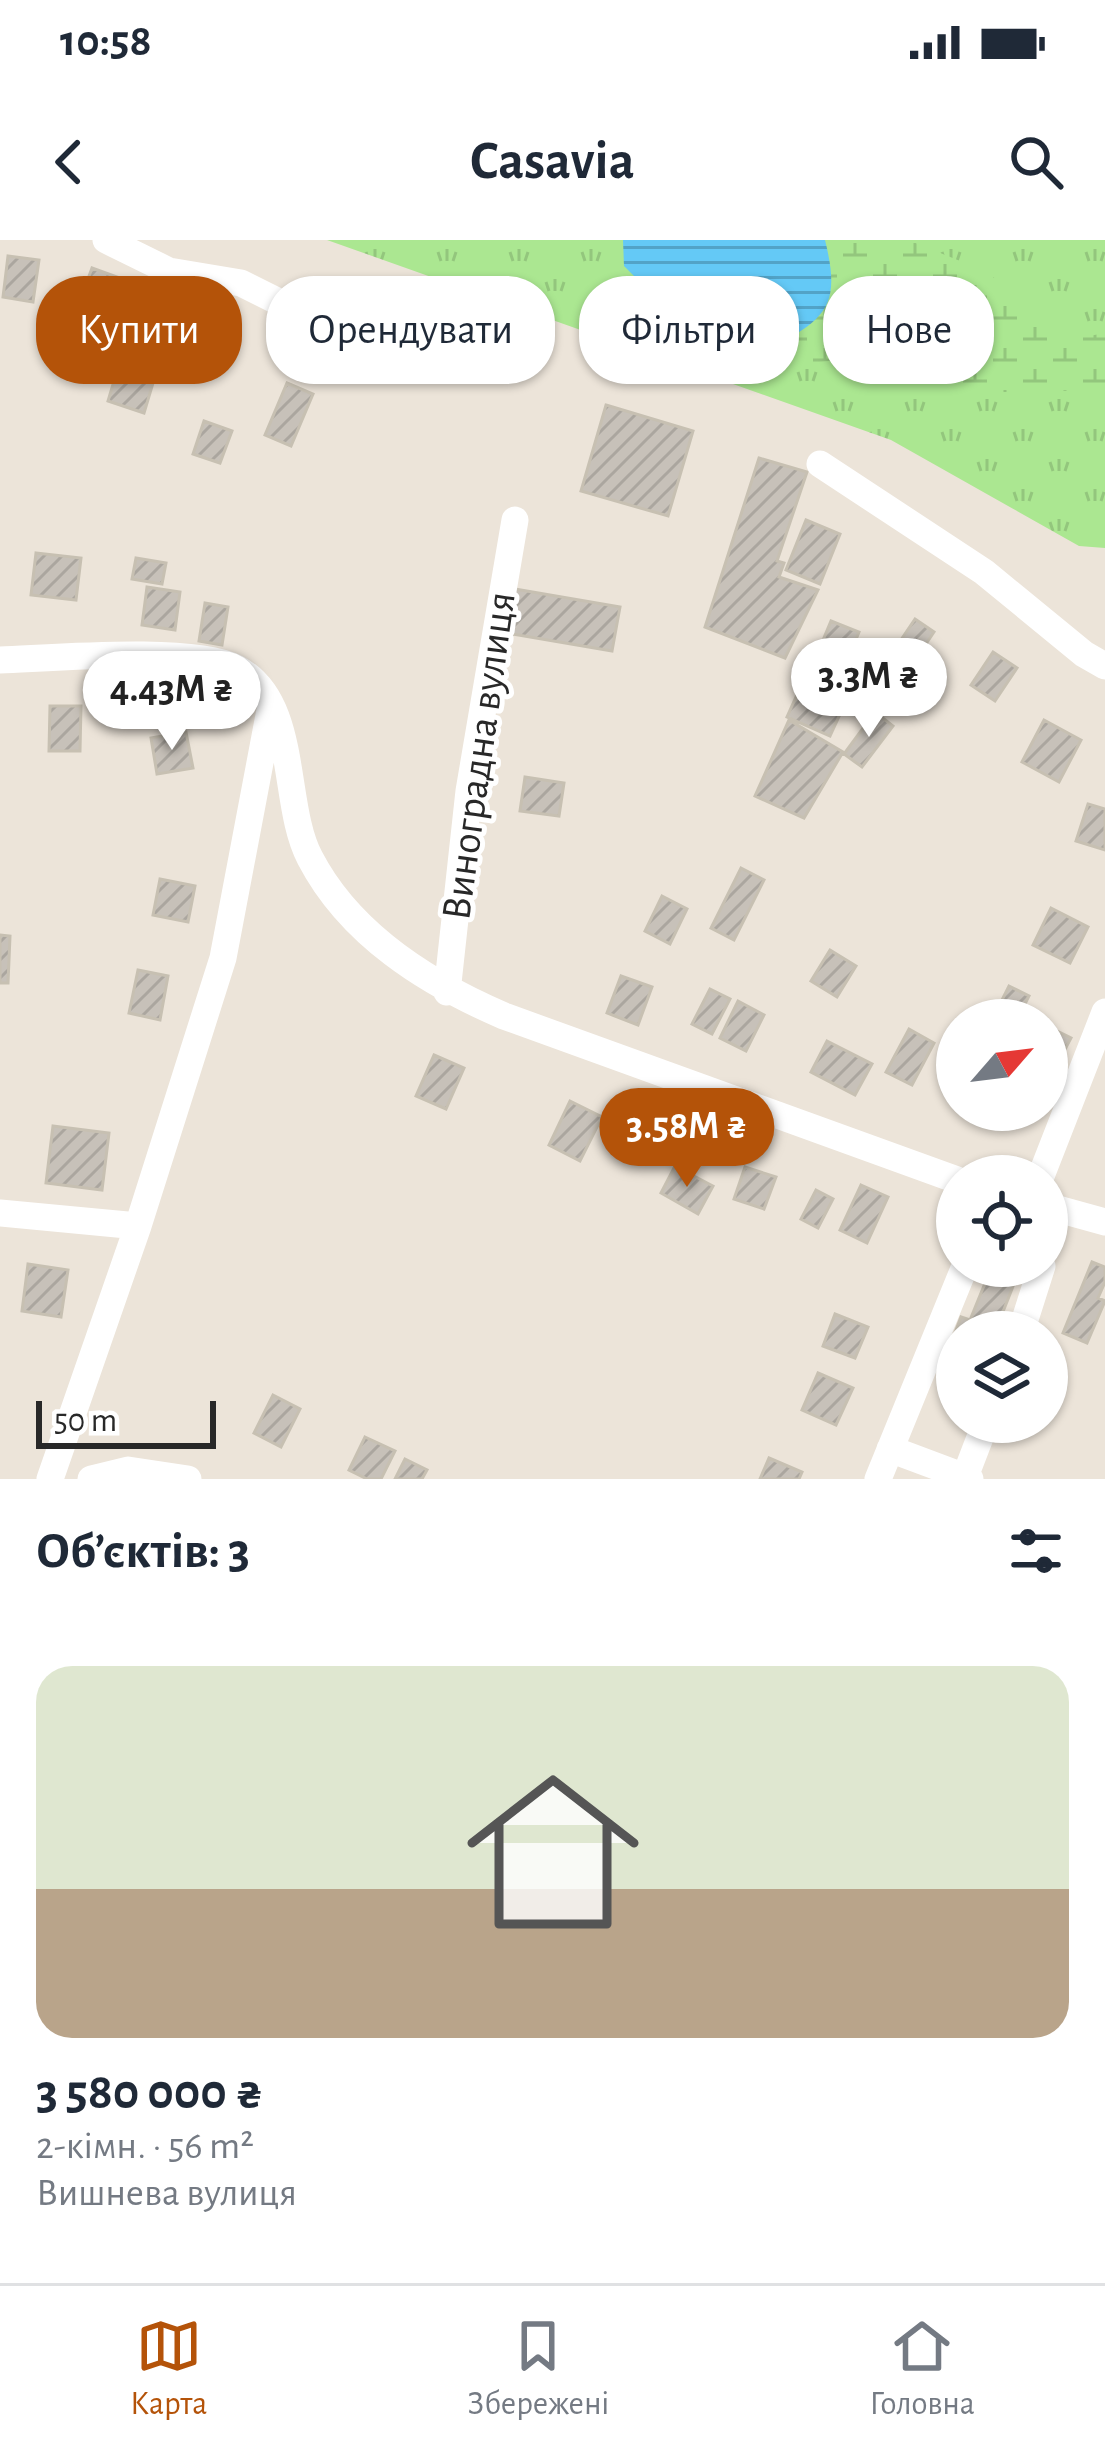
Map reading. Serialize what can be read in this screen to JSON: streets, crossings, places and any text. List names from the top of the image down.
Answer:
{
  "streets": {
    "street": ["Виноградна вулиця"]
  },
  "scale_bar": "50 m",
  "north": "top right",
  "page": {
    "status": "10:58",
    "header": "Casavia",
    "chip": [
      "Купити",
      "Орендувати",
      "Фільтри",
      "Нове"
    ],
    "price": ["3.3M ₴", "4.43M ₴", "3.58M ₴"],
    "scale": "50 m",
    "heading": "Об’єктів: 3",
    "list": [
      {
        "name": "3 580 000 ₴",
        "note": "2-кімн. · 56 m² · Вишнева вулиця"
      }
    ],
    "tabs": ["Карта", "Збережені", "Головна"]
  }
}
